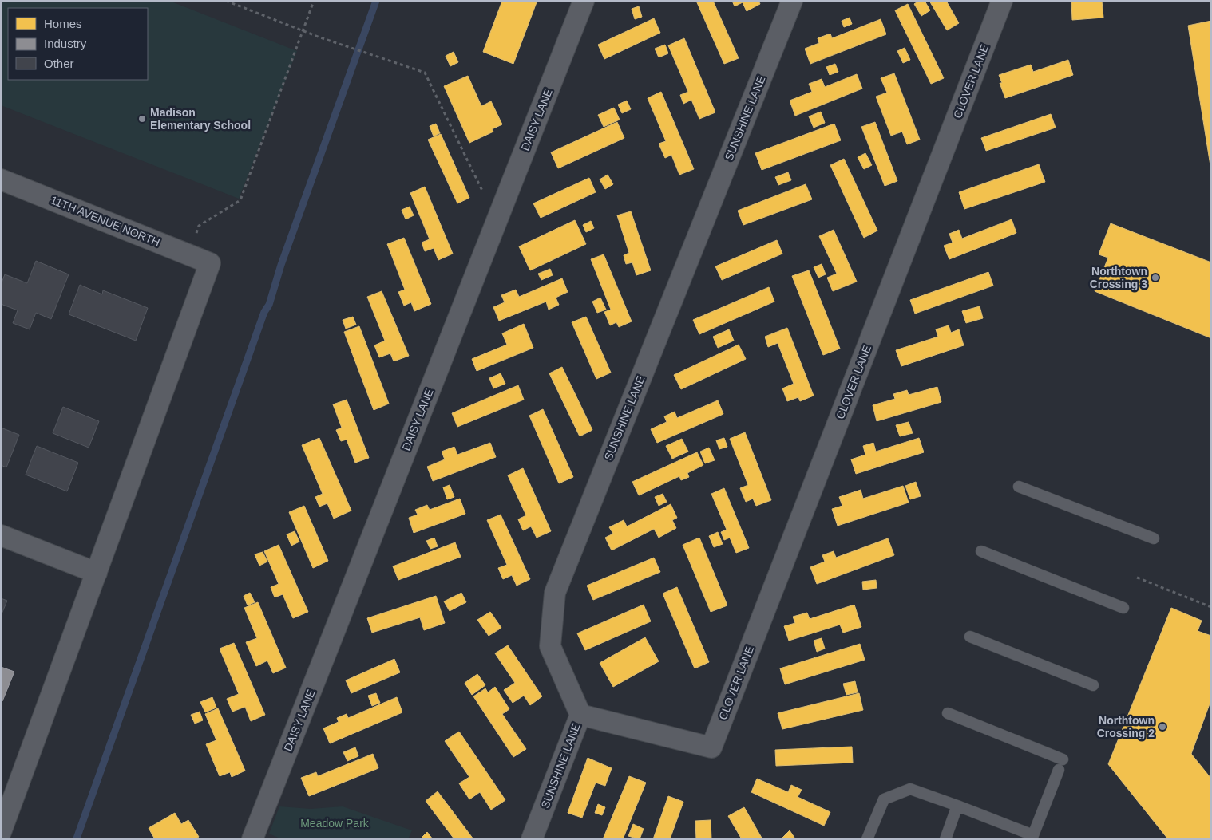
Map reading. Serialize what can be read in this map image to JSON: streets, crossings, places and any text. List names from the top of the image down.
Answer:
{
  "streets": {
    "street": [
      "CLOVER LANE",
      "SUNSHINE LANE",
      "DAISY LANE",
      "11TH AVENUE NORTH"
    ]
  },
  "crossings": [
    ["CLOVER LANE", "SUNSHINE LANE"]
  ],
  "parks": ["Meadow Park"],
  "places": ["Madison Elementary School", "Northtown Crossing 3", "Northtown Crossing 2"],
  "legend": ["Homes", "Industry", "Other"]
}
